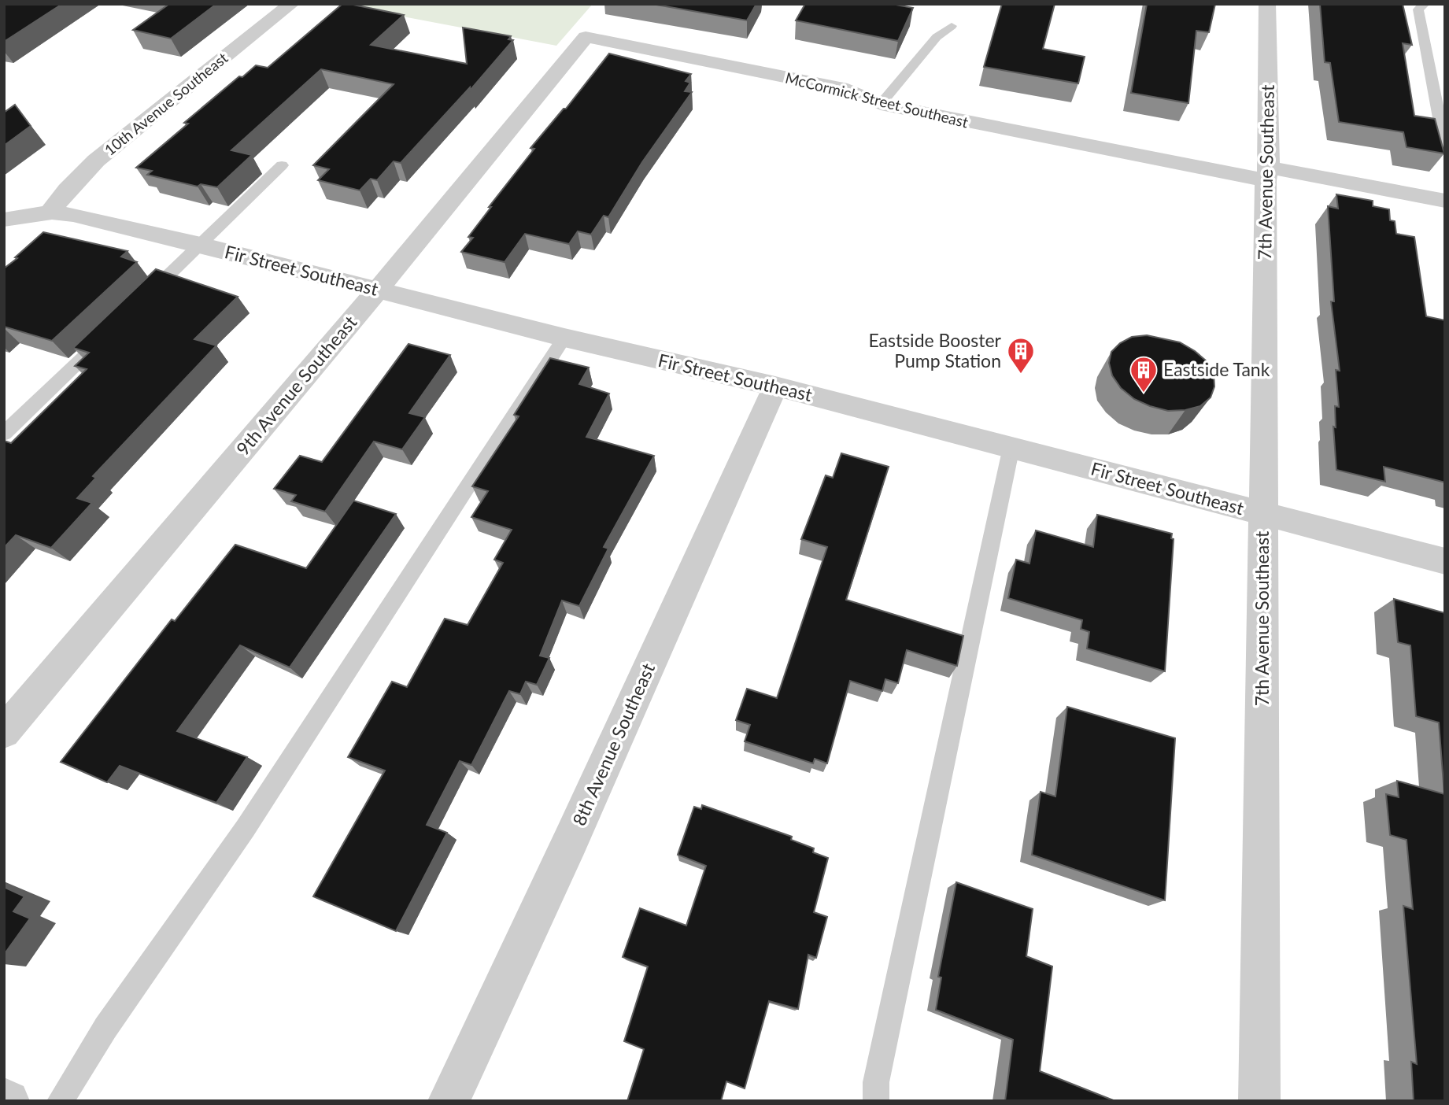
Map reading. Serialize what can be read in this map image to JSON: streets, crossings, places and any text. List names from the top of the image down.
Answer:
{
  "streets": {
    "street": [
      "McCormick Street Southeast",
      "10th Avenue Southeast",
      "7th Avenue Southeast",
      "Fir Street Southeast",
      "9th Avenue Southeast",
      "8th Avenue Southeast"
    ]
  },
  "crossings": [
    ["McCormick Street Southeast", "7th Avenue Southeast"],
    ["McCormick Street Southeast", "9th Avenue Southeast"],
    ["10th Avenue Southeast", "Fir Street Southeast"],
    ["7th Avenue Southeast", "Fir Street Southeast"],
    ["Fir Street Southeast", "9th Avenue Southeast"],
    ["Fir Street Southeast", "8th Avenue Southeast"]
  ],
  "places": {
    "building": ["Eastside Booster Pump Station", "Eastside Tank"]
  }
}
